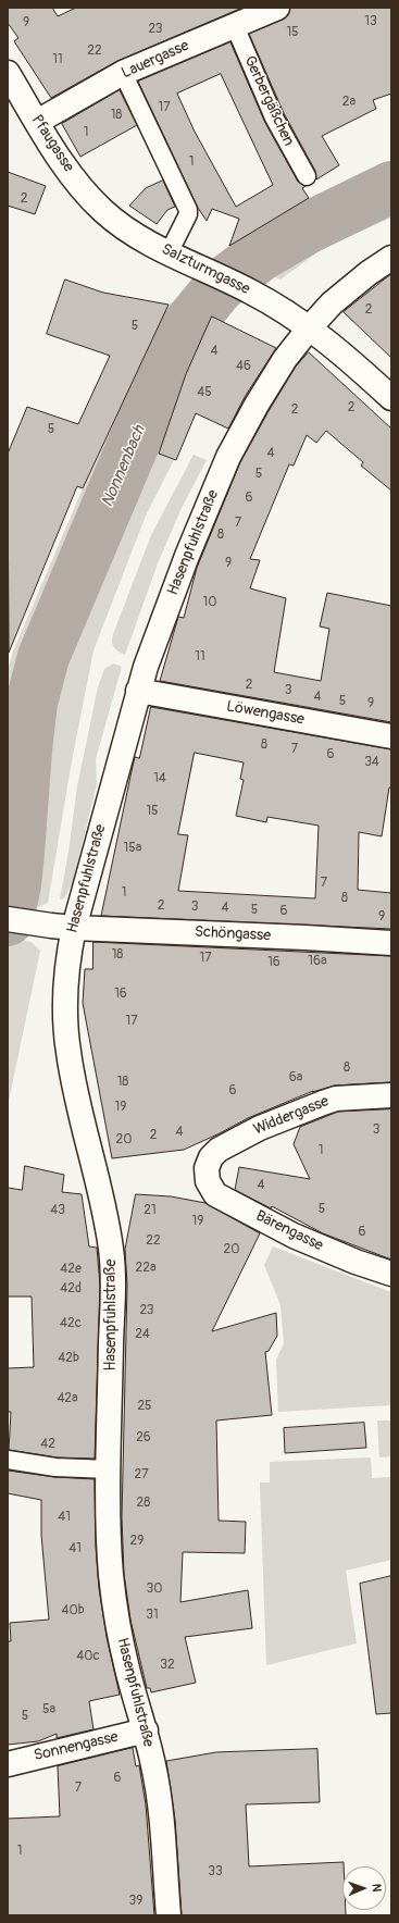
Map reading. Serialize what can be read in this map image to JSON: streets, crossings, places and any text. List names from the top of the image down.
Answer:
{
  "streets": {
    "street": [
      "Lauergasse",
      "Pfaugasse",
      "Salzturmgasse",
      "Hasenpfuhlstraße",
      "Löwengasse",
      "Schöngasse",
      "Widdergasse",
      "Bärengasse",
      "Sonnengasse"
    ],
    "lane": ["Gerbergäßchen"]
  },
  "crossings": [
    ["Lauergasse", "Gerbergäßchen"],
    ["Lauergasse", "Pfaugasse"],
    ["Pfaugasse", "Salzturmgasse"],
    ["Salzturmgasse", "Hasenpfuhlstraße"],
    ["Hasenpfuhlstraße", "Löwengasse"],
    ["Hasenpfuhlstraße", "Schöngasse"],
    ["Hasenpfuhlstraße", "Sonnengasse"],
    ["Widdergasse", "Bärengasse"]
  ],
  "water": ["Nonnenbach"],
  "house_numbers": [
    "13",
    "9",
    "23",
    "15",
    "22",
    "11",
    "2a",
    "17",
    "18",
    "1",
    "1",
    "2",
    "2",
    "5",
    "4",
    "46",
    "45",
    "2",
    "2",
    "5",
    "4",
    "5",
    "6",
    "7",
    "8",
    "9",
    "10",
    "11",
    "2",
    "3",
    "4",
    "5",
    "9",
    "8",
    "7",
    "6",
    "34",
    "14",
    "15",
    "15a",
    "7",
    "1",
    "8",
    "2",
    "3",
    "4",
    "5",
    "6",
    "9",
    "18",
    "17",
    "16a",
    "16",
    "16",
    "17",
    "8",
    "6a",
    "18",
    "6",
    "19",
    "3",
    "4",
    "2",
    "20",
    "1",
    "4",
    "5",
    "43",
    "21",
    "19",
    "6",
    "22",
    "20",
    "22a",
    "42e",
    "42d",
    "23",
    "42c",
    "24",
    "42b",
    "42a",
    "25",
    "26",
    "42",
    "27",
    "28",
    "41",
    "29",
    "41",
    "30",
    "40b",
    "31",
    "40c",
    "32",
    "5a",
    "5",
    "6",
    "7",
    "1",
    "33",
    "39"
  ],
  "north": "right"
}
